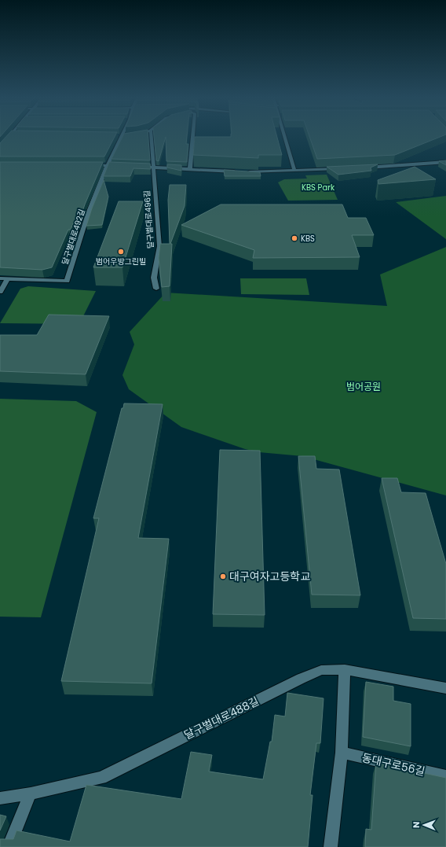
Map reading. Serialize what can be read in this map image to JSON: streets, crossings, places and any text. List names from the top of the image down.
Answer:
{
  "streets": {
    "street": [
      "달구벌대로496길",
      "달구벌대로492길",
      "달구벌대로488길",
      "동대구로56길"
    ]
  },
  "parks": ["KBS Park", "범어공원"],
  "places": ["KBS", "범어우방그린빌", "대구여자고등학교"],
  "north": "left"
}
